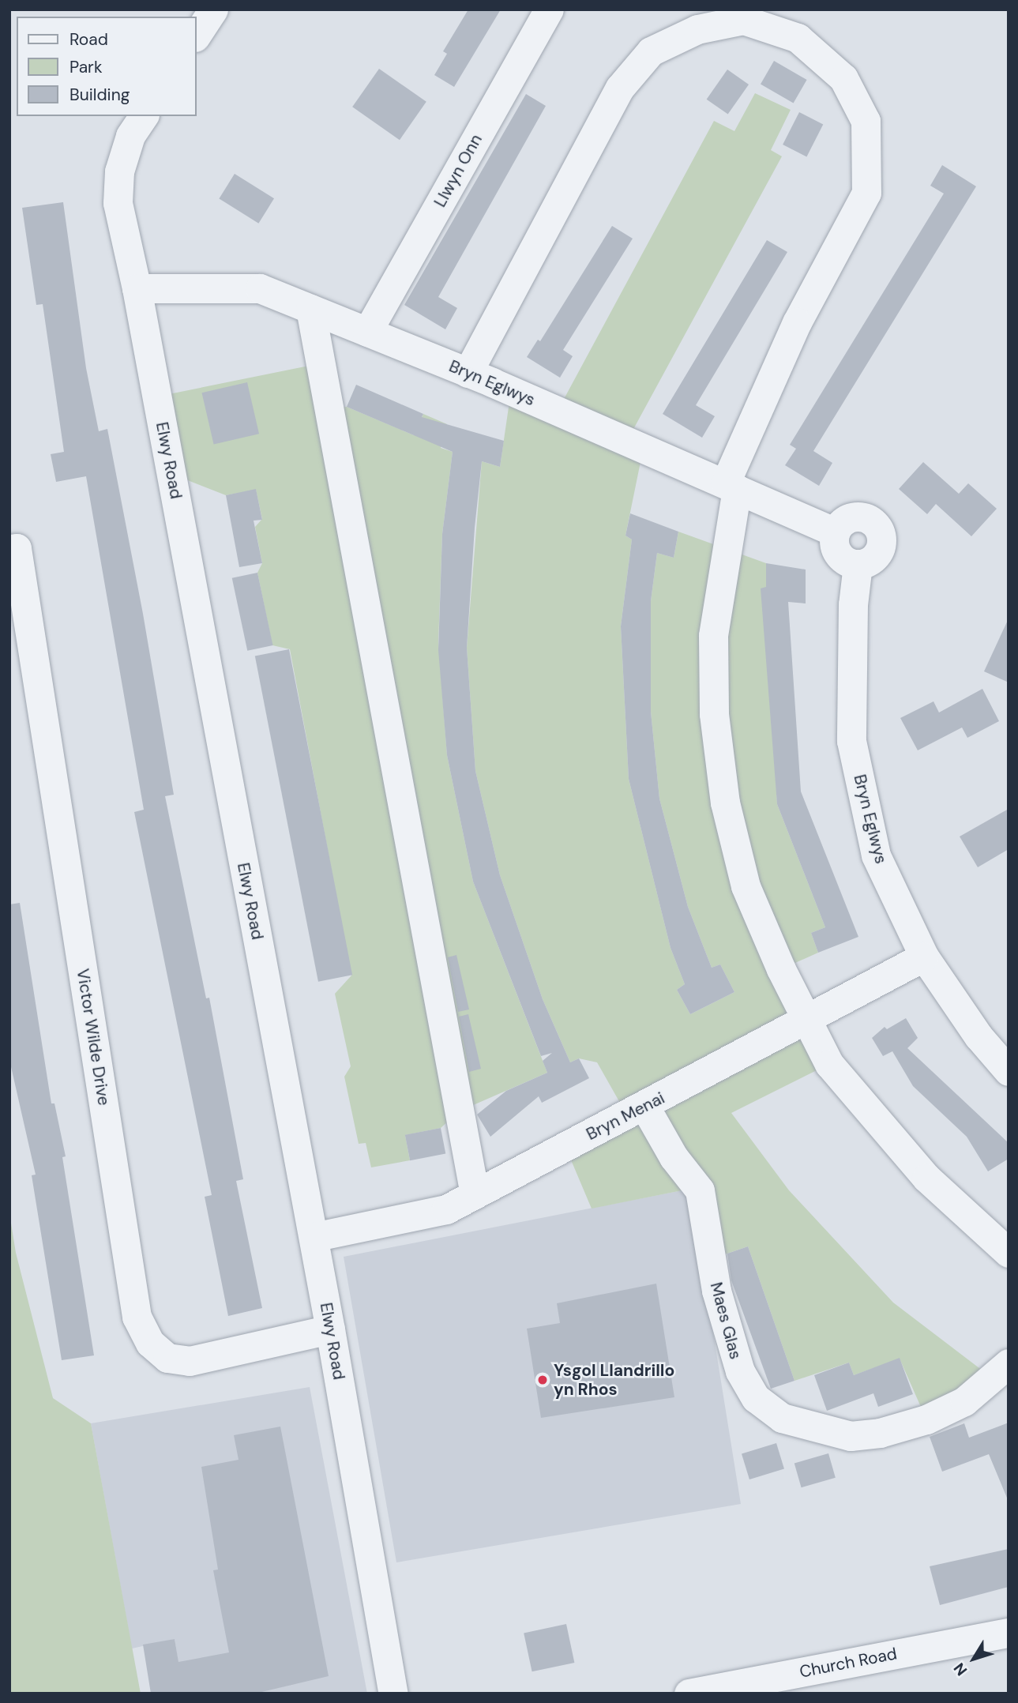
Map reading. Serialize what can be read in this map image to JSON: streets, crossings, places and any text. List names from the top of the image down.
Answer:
{
  "streets": {
    "street": [
      "Llwyn Onn",
      "Bryn Eglwys",
      "Elwy Road",
      "Victor Wilde Drive",
      "Bryn Menai",
      "Maes Glas",
      "Church Road"
    ]
  },
  "crossings": [
    ["Llwyn Onn", "Bryn Eglwys"],
    ["Bryn Eglwys", "Elwy Road"],
    ["Bryn Eglwys", "Bryn Menai"],
    ["Elwy Road", "Victor Wilde Drive"],
    ["Elwy Road", "Bryn Menai"],
    ["Bryn Menai", "Maes Glas"]
  ],
  "places": ["Ysgol Llandrillo yn Rhos"],
  "legend": ["Road", "Park", "Building"],
  "north": "bottom left"
}
